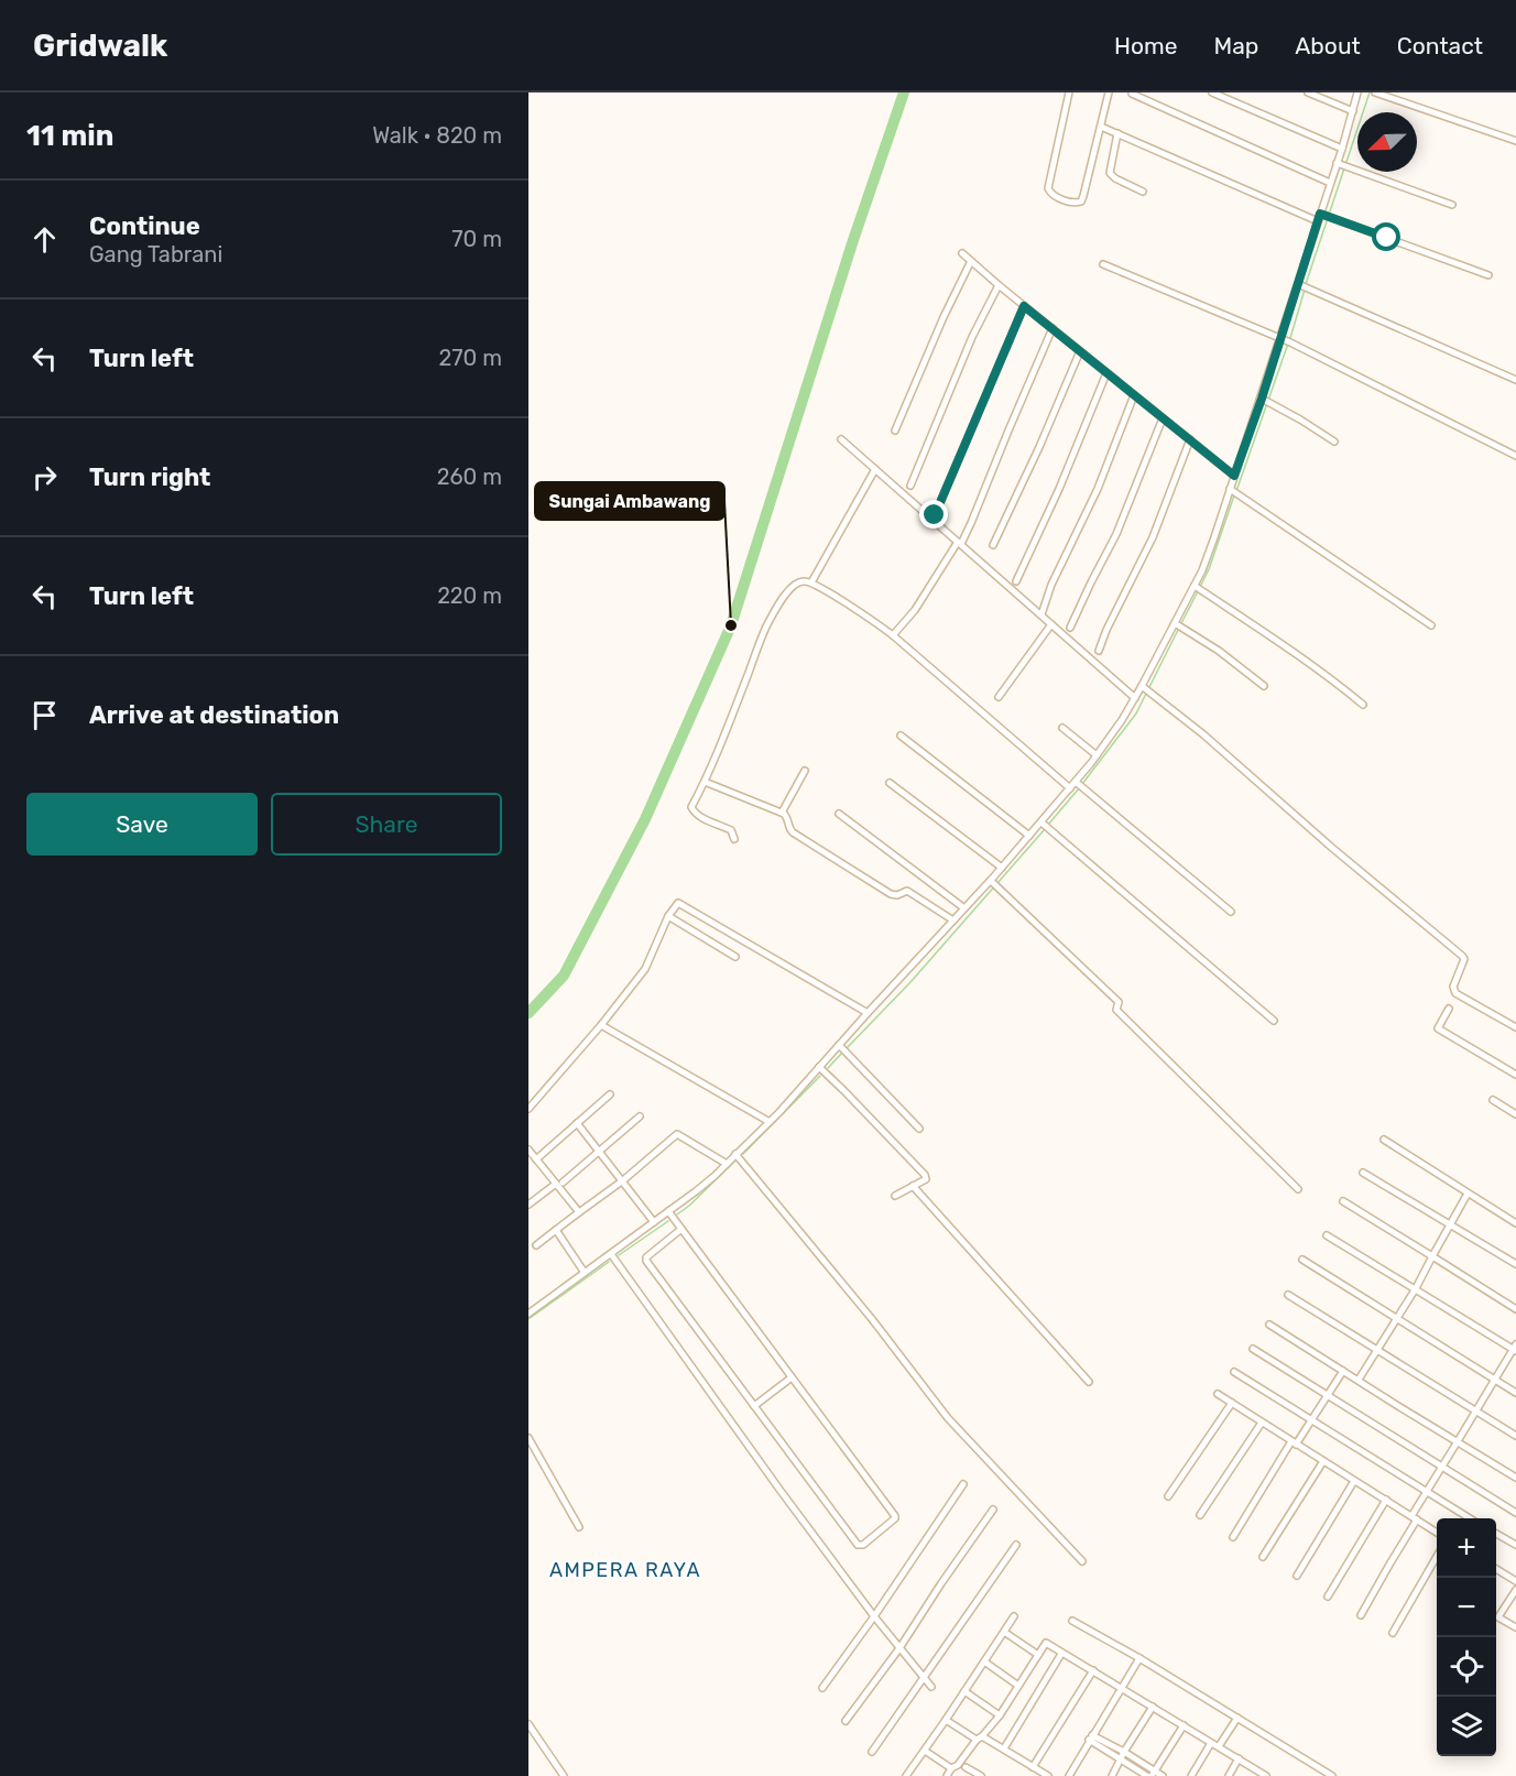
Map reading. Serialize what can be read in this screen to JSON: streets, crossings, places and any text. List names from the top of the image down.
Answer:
{
  "districts": ["AMPERA RAYA"],
  "places": ["Sungai Ambawang"],
  "north": "bottom left",
  "page": {
    "header": "Gridwalk",
    "nav": [
      "Home",
      "Map",
      "About",
      "Contact"
    ],
    "heading": ["11 min", "Walk · 820 m"],
    "list": [
      ["Continue", "Gang Tabrani", "70 m"],
      ["Turn left", "270 m"],
      ["Turn right", "260 m"],
      ["Turn left", "220 m"],
      "Arrive at destination"
    ],
    "buttons": ["Save", "Share"],
    "map_buttons": ["+", "−"]
  }
}
